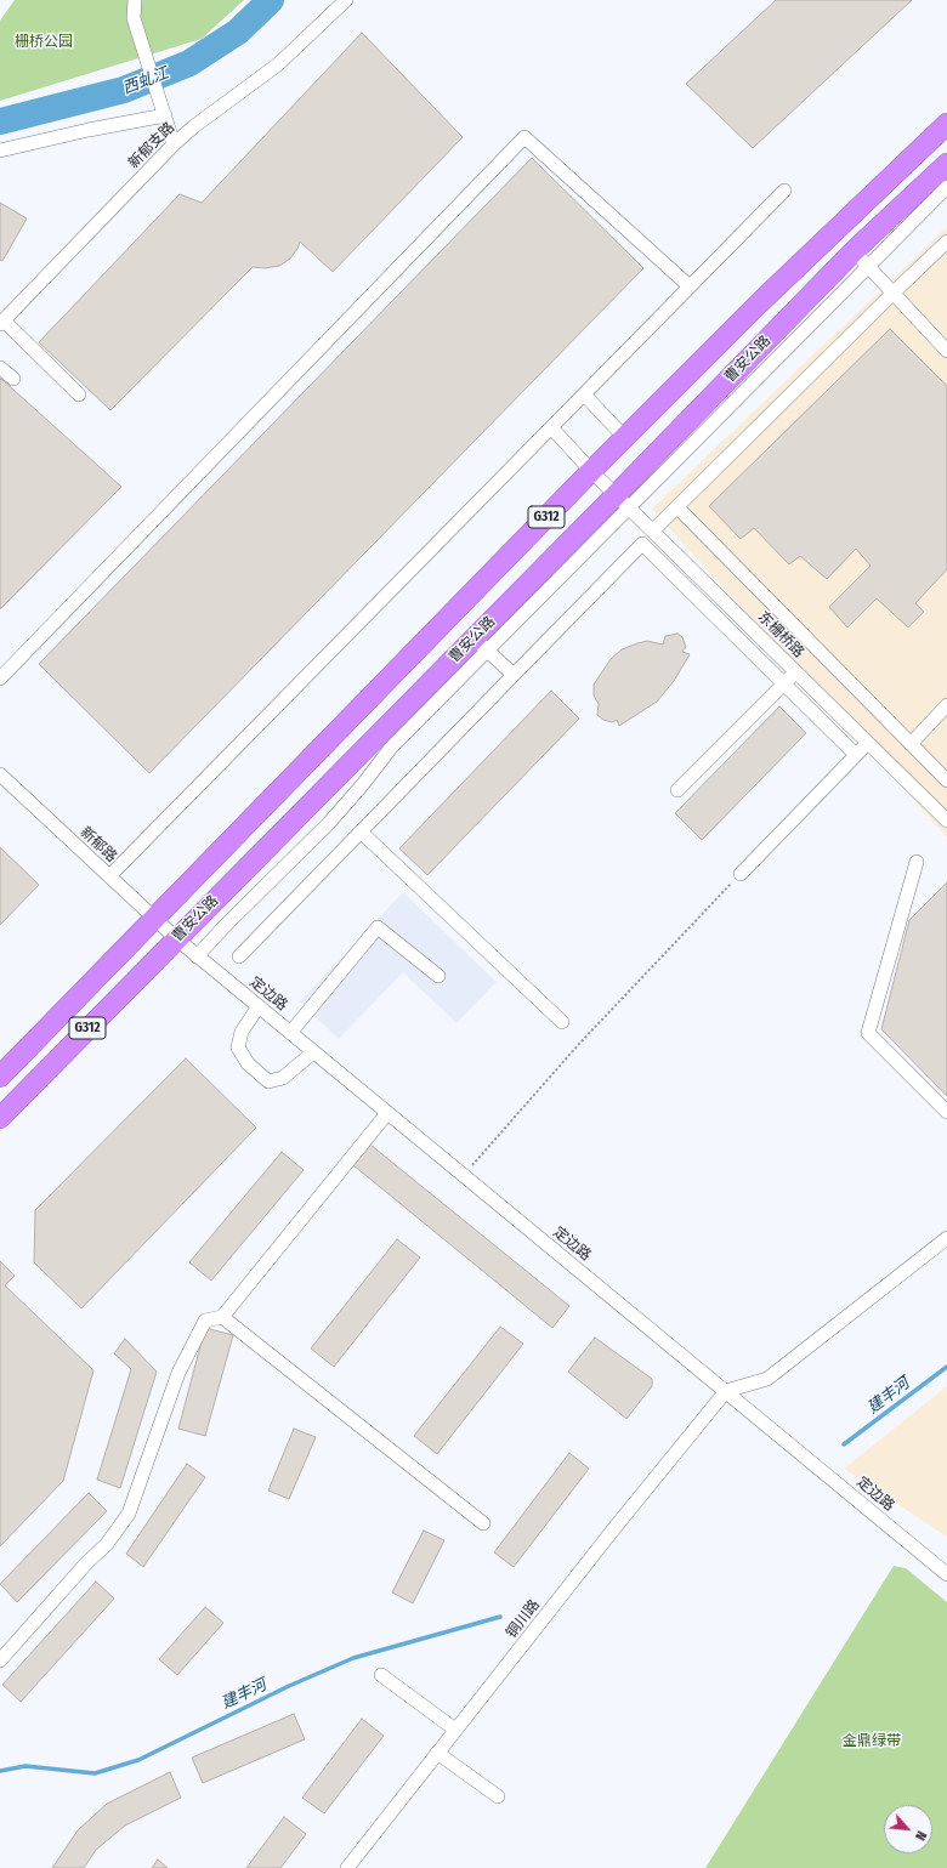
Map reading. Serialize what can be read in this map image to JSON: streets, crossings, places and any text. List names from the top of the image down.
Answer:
{
  "streets": {
    "highway": ["曹安公路", "G312"],
    "street": [
      "新郁支路",
      "东栅桥路",
      "新郁路",
      "定边路",
      "铜川路"
    ]
  },
  "crossings": [
    ["曹安公路", "东栅桥路"],
    ["曹安公路", "新郁路"],
    ["曹安公路", "定边路"],
    ["新郁路", "定边路"],
    ["定边路", "铜川路"]
  ],
  "water": ["西虬江", "建丰河"],
  "parks": ["栅桥公园", "金鼎绿带"],
  "north": "bottom right"
}
